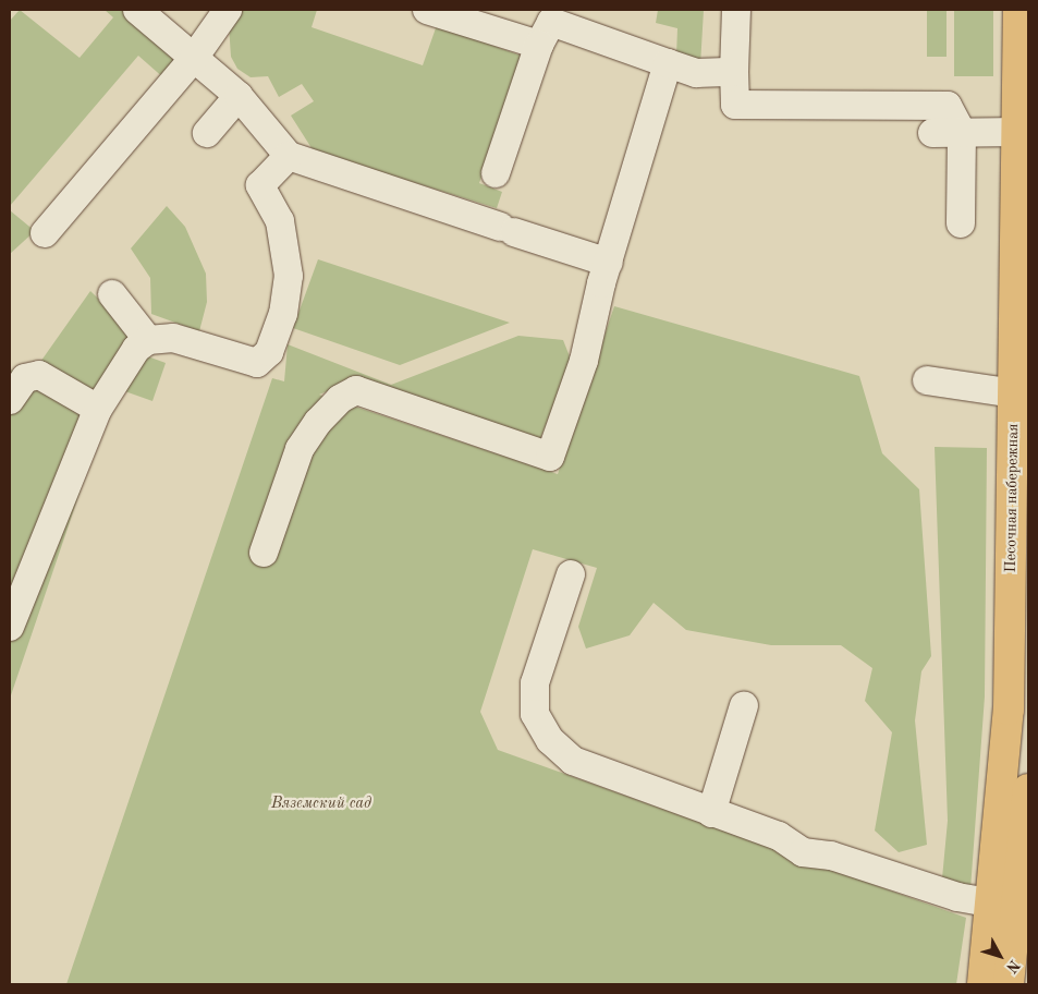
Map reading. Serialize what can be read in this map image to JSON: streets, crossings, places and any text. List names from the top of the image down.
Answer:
{
  "streets": {
    "main road": ["Песочная набережная"]
  },
  "parks": ["Вяземский сад"],
  "north": "bottom right"
}
